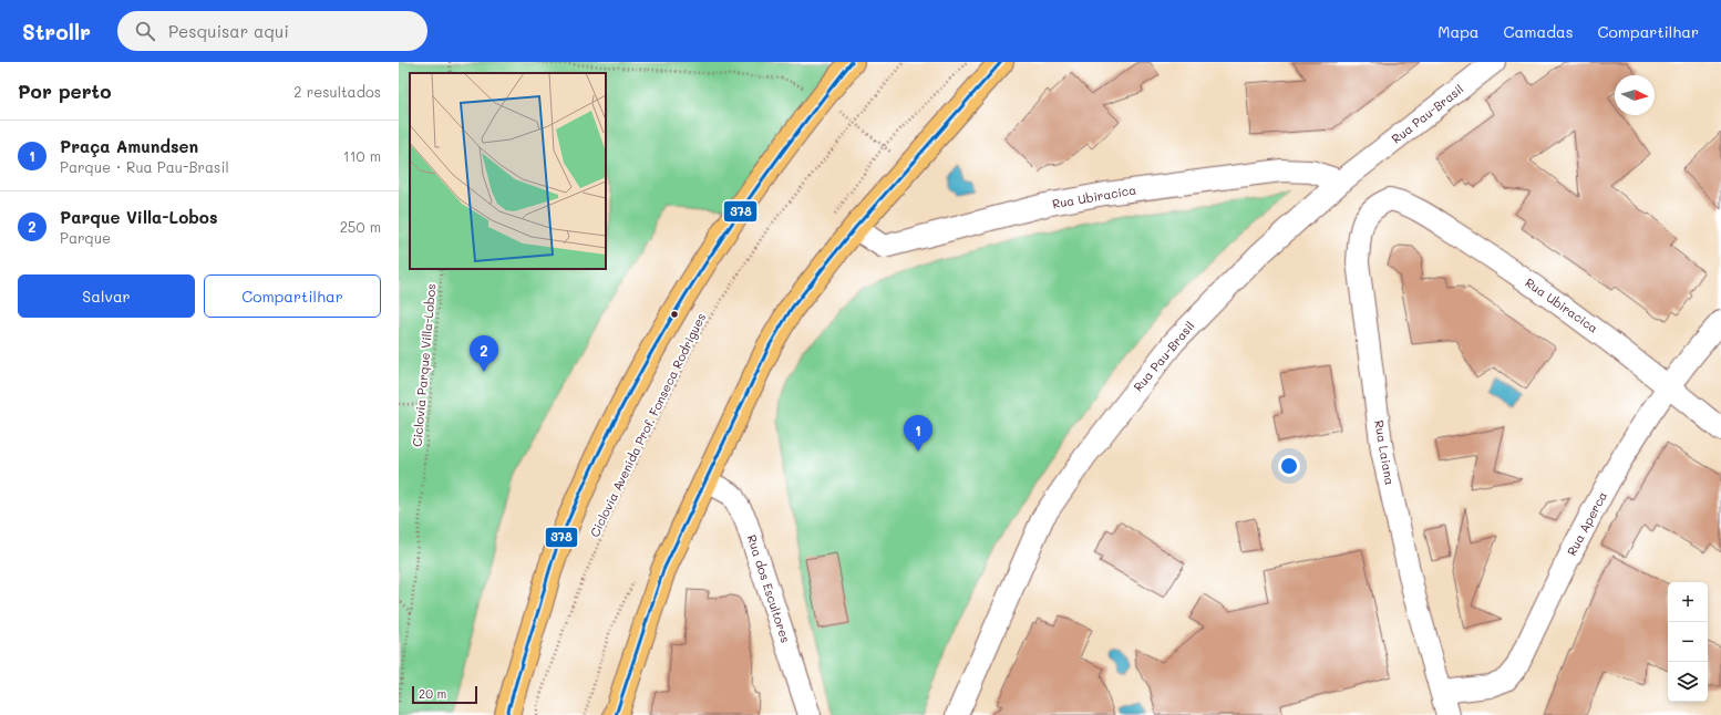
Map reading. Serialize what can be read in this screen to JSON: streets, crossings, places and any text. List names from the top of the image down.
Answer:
{
  "streets": {
    "street": [
      "Rua Pau-Brasil",
      "Rua Ubiracica",
      "Rua Laiana",
      "Rua Aperca",
      "Rua dos Escultores"
    ],
    "path": ["Ciclovia Parque Villa-Lobos", "Ciclovia Avenida Prof. Fonseca Rodrigues"]
  },
  "crossings": [
    ["Rua Pau-Brasil", "Rua Ubiracica"],
    ["Rua Ubiracica", "Rua Laiana"],
    ["Rua Ubiracica", "Rua Aperca"],
    ["Rua Laiana", "Rua Aperca"]
  ],
  "lines": ["transit line 378"],
  "scale_bar": "20 m",
  "north": "right",
  "page": {
    "header": "Strollr",
    "search": "Pesquisar aqui",
    "nav": ["Mapa", "Camadas", "Compartilhar"],
    "heading": ["Por perto", "2 resultados"],
    "list": [
      {
        "mark": "1",
        "name": "Praça Amundsen",
        "note": "Parque · Rua Pau-Brasil",
        "value": "110 m"
      },
      {
        "mark": "2",
        "name": "Parque Villa-Lobos",
        "note": "Parque",
        "value": "250 m"
      }
    ],
    "buttons": ["Salvar", "Compartilhar"],
    "pins": ["2", "1"],
    "map_buttons": ["+", "−"],
    "scale": "20 m"
  }
}
